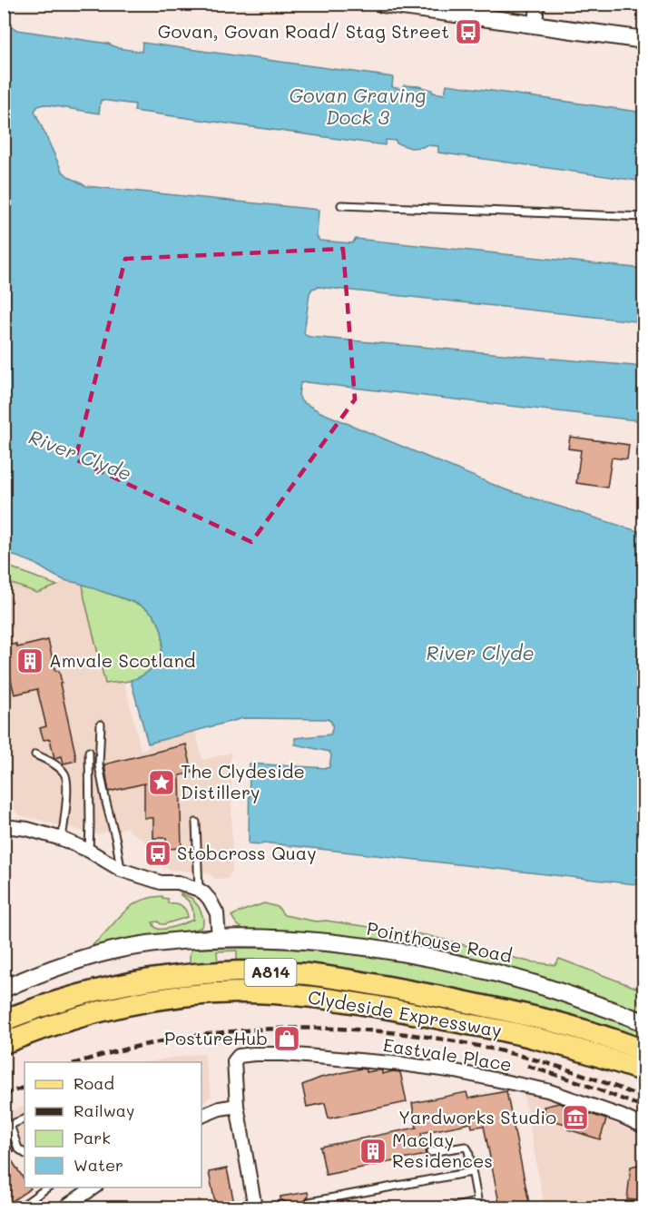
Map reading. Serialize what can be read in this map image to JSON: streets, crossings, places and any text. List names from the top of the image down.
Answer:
{
  "streets": {
    "main road": ["A814", "Clydeside Expressway"],
    "street": ["Pointhouse Road", "Eastvale Place"]
  },
  "water": ["Govan Graving Dock 3", "River Clyde"],
  "places": {
    "bus stop": ["Govan, Govan Road/ Stag Street", "Stobcross Quay"],
    "building": ["Amvale Scotland", "Maclay Residences"],
    "place": ["The Clydeside Distillery"],
    "shop": ["PostureHub"],
    "museum": ["Yardworks Studio"]
  },
  "legend": [
    "Road",
    "Railway",
    "Park",
    "Water"
  ]
}
